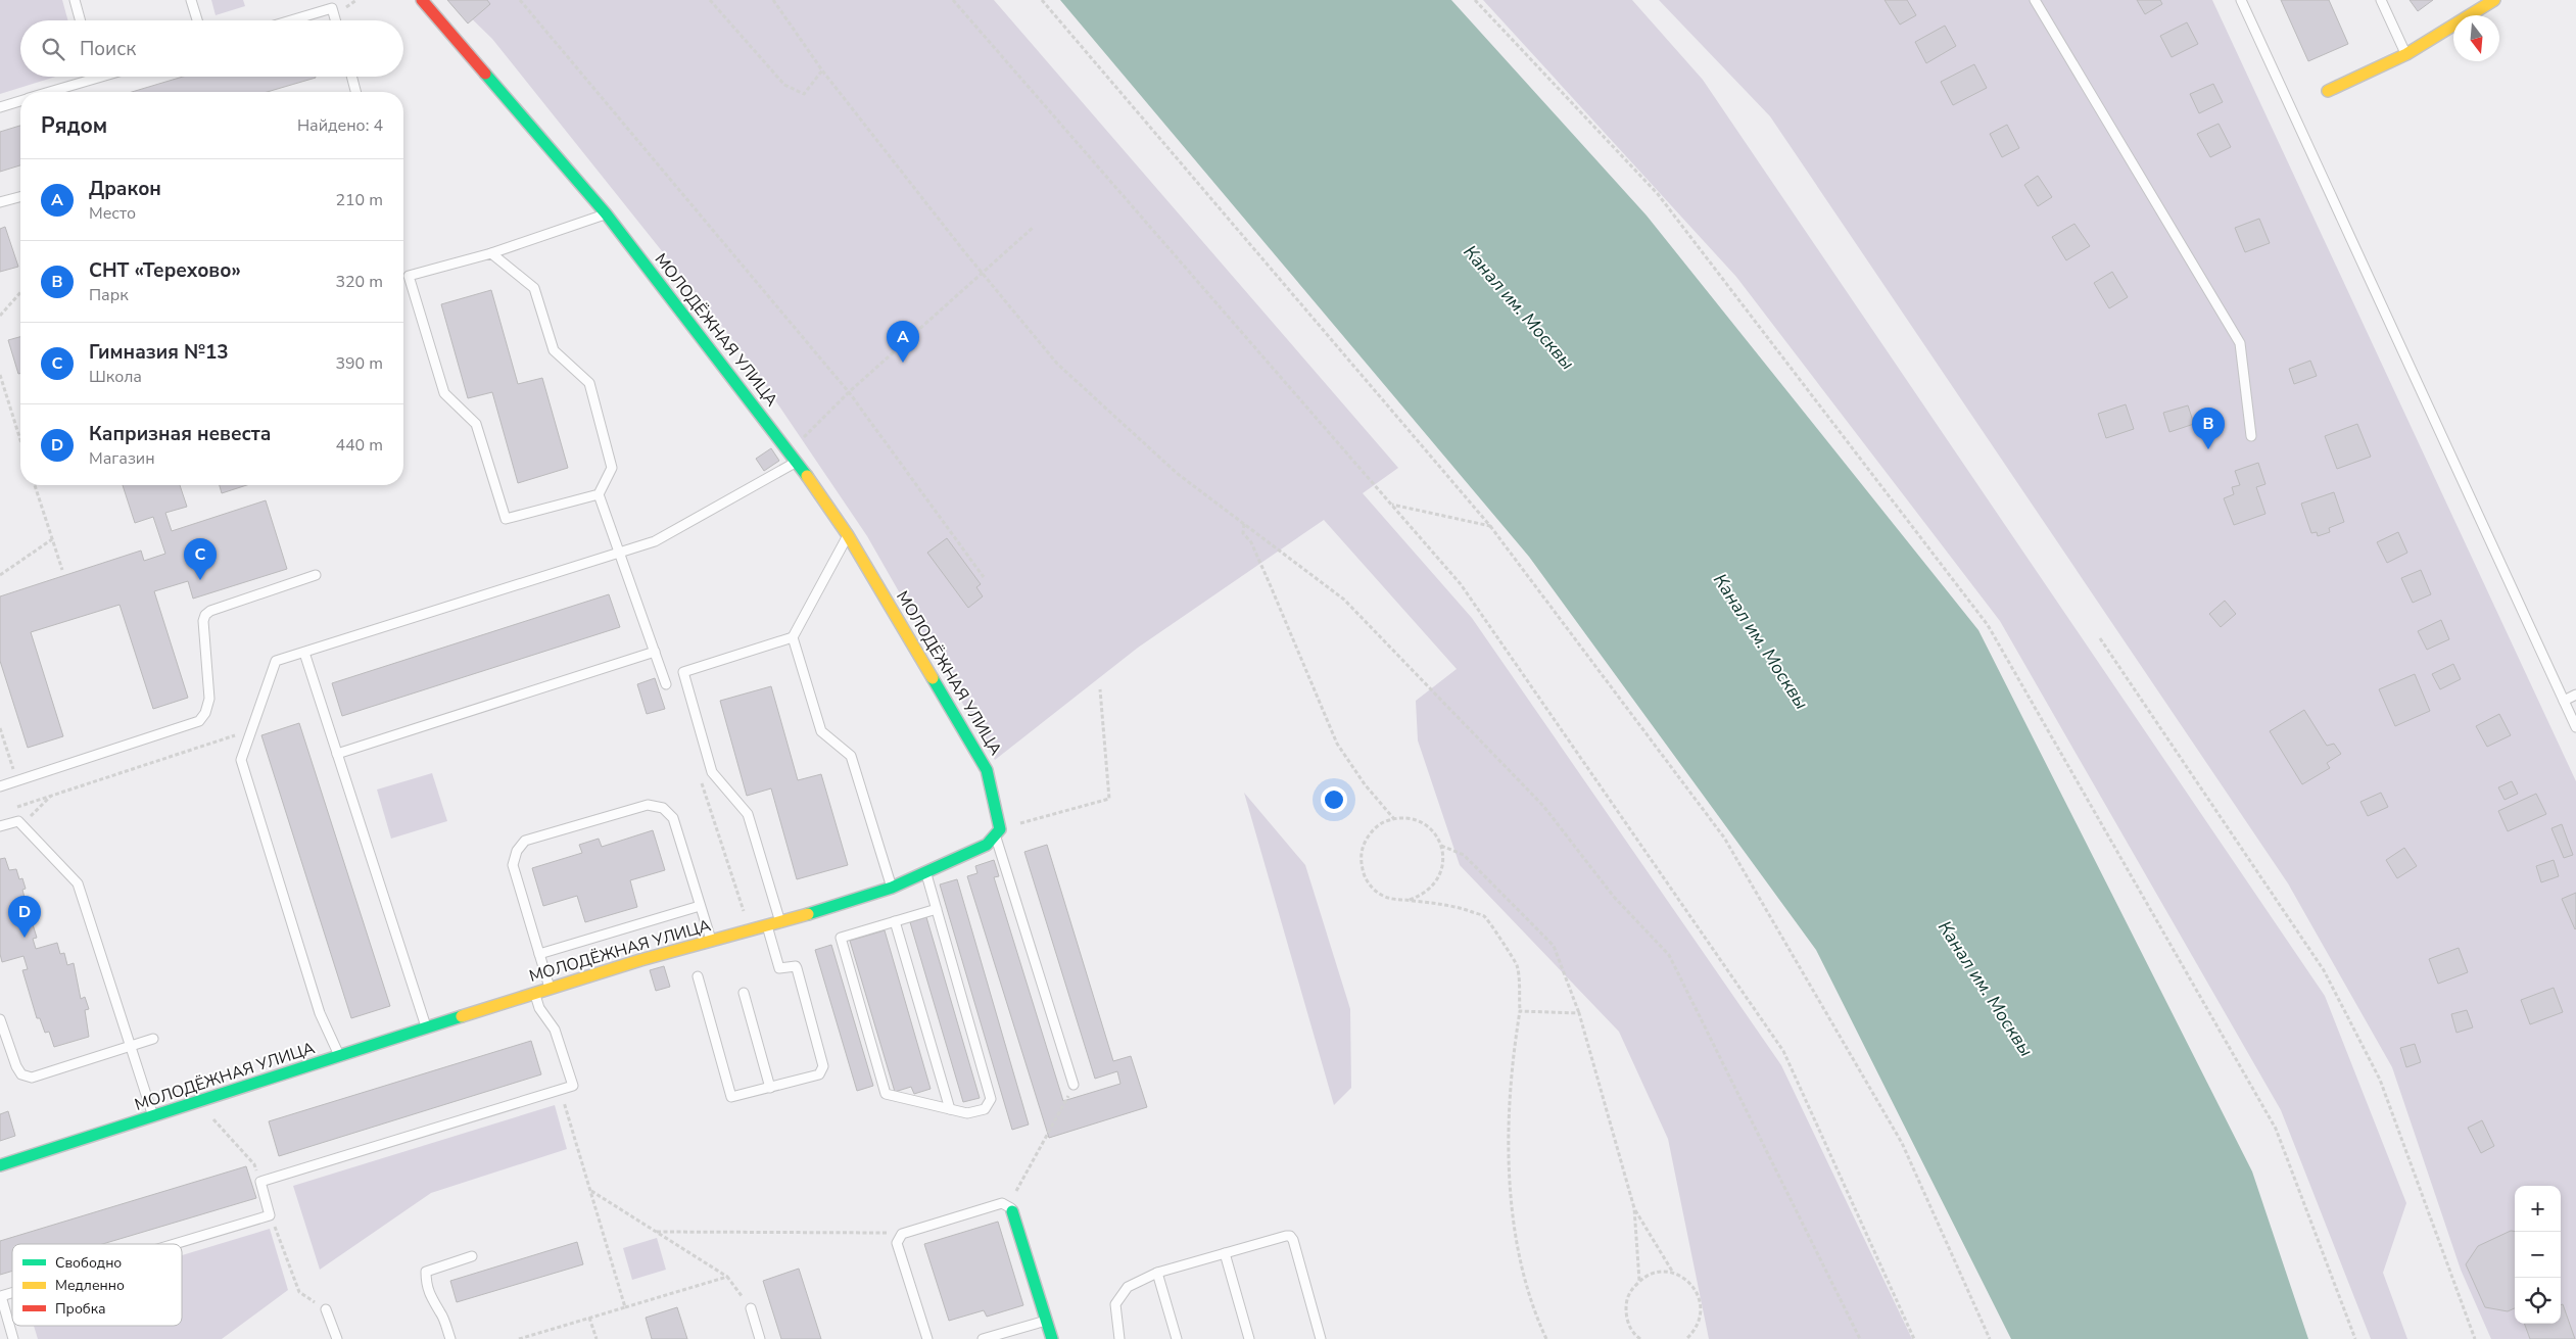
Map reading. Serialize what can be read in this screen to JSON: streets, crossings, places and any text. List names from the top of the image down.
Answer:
{
  "streets": {
    "street": ["МОЛОДЁЖНАЯ УЛИЦА"]
  },
  "water": ["Канал им. Москвы"],
  "legend": ["Свободно", "Медленно", "Пробка"],
  "north": "bottom",
  "page": {
    "search": "Поиск",
    "heading": ["Рядом", "Найдено: 4"],
    "list": [
      {
        "mark": "A",
        "name": "Дракон",
        "note": "Место",
        "value": "210 m"
      },
      {
        "mark": "B",
        "name": "СНТ «Терехово»",
        "note": "Парк",
        "value": "320 m"
      },
      {
        "mark": "C",
        "name": "Гимназия №13",
        "note": "Школа",
        "value": "390 m"
      },
      {
        "mark": "D",
        "name": "Капризная невеста",
        "note": "Магазин",
        "value": "440 m"
      }
    ],
    "pins": [
      "A",
      "B",
      "C",
      "D"
    ],
    "map_buttons": ["+", "−"]
  }
}
